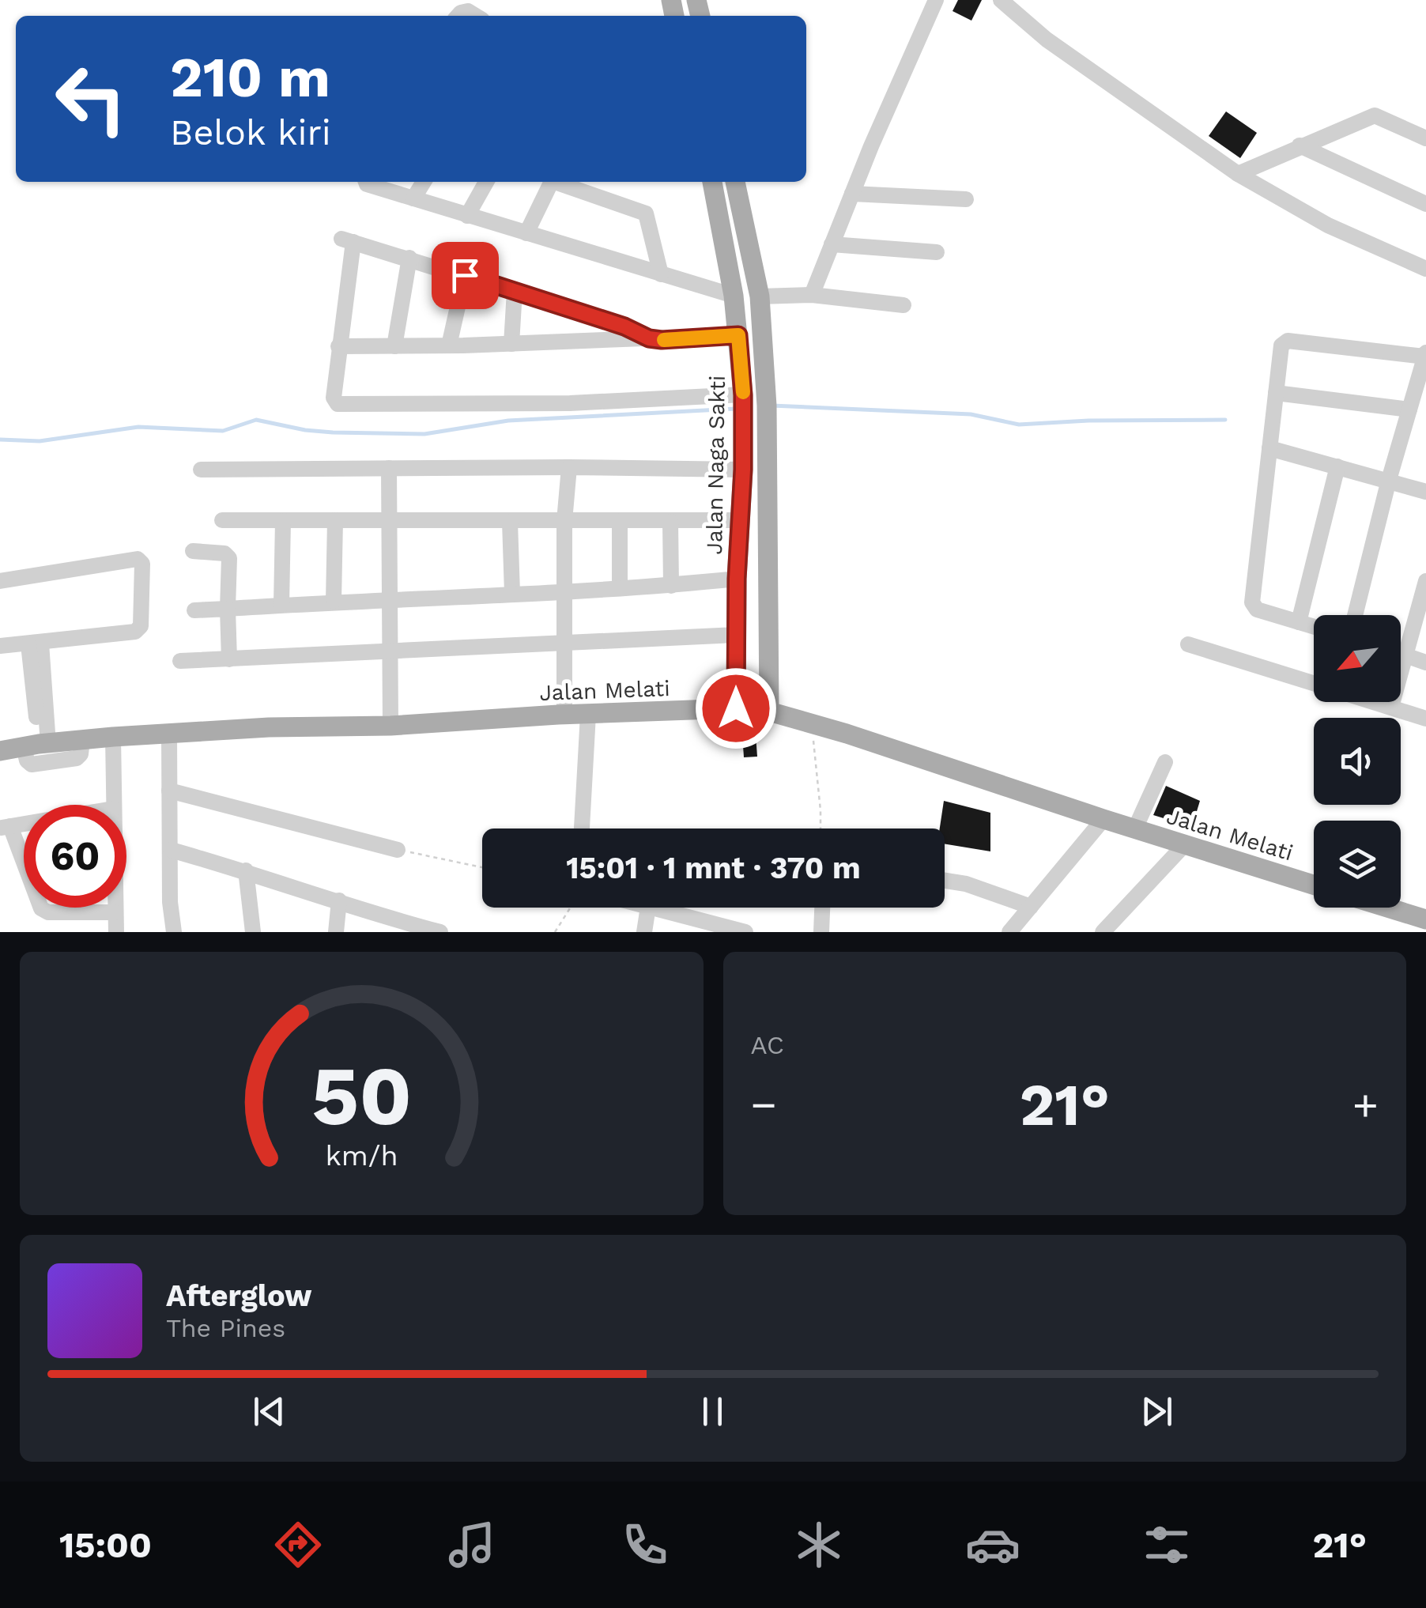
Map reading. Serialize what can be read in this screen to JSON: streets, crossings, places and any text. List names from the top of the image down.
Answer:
{
  "streets": {
    "main road": ["Jalan Naga Sakti", "Jalan Melati"]
  },
  "crossings": [
    ["Jalan Naga Sakti", "Jalan Melati"]
  ],
  "north": "bottom left",
  "page": {
    "turn": ["210 m", "Belok kiri"],
    "limit": "60",
    "trip": "15:01 · 1 mnt · 370 m",
    "tile": "AC",
    "heat": ["−", "21°", "+"],
    "song": ["Afterglow", "The Pines"],
    "tabs": ["15:00", "21°"],
    "gauge": ["50", "km/h"]
  }
}
